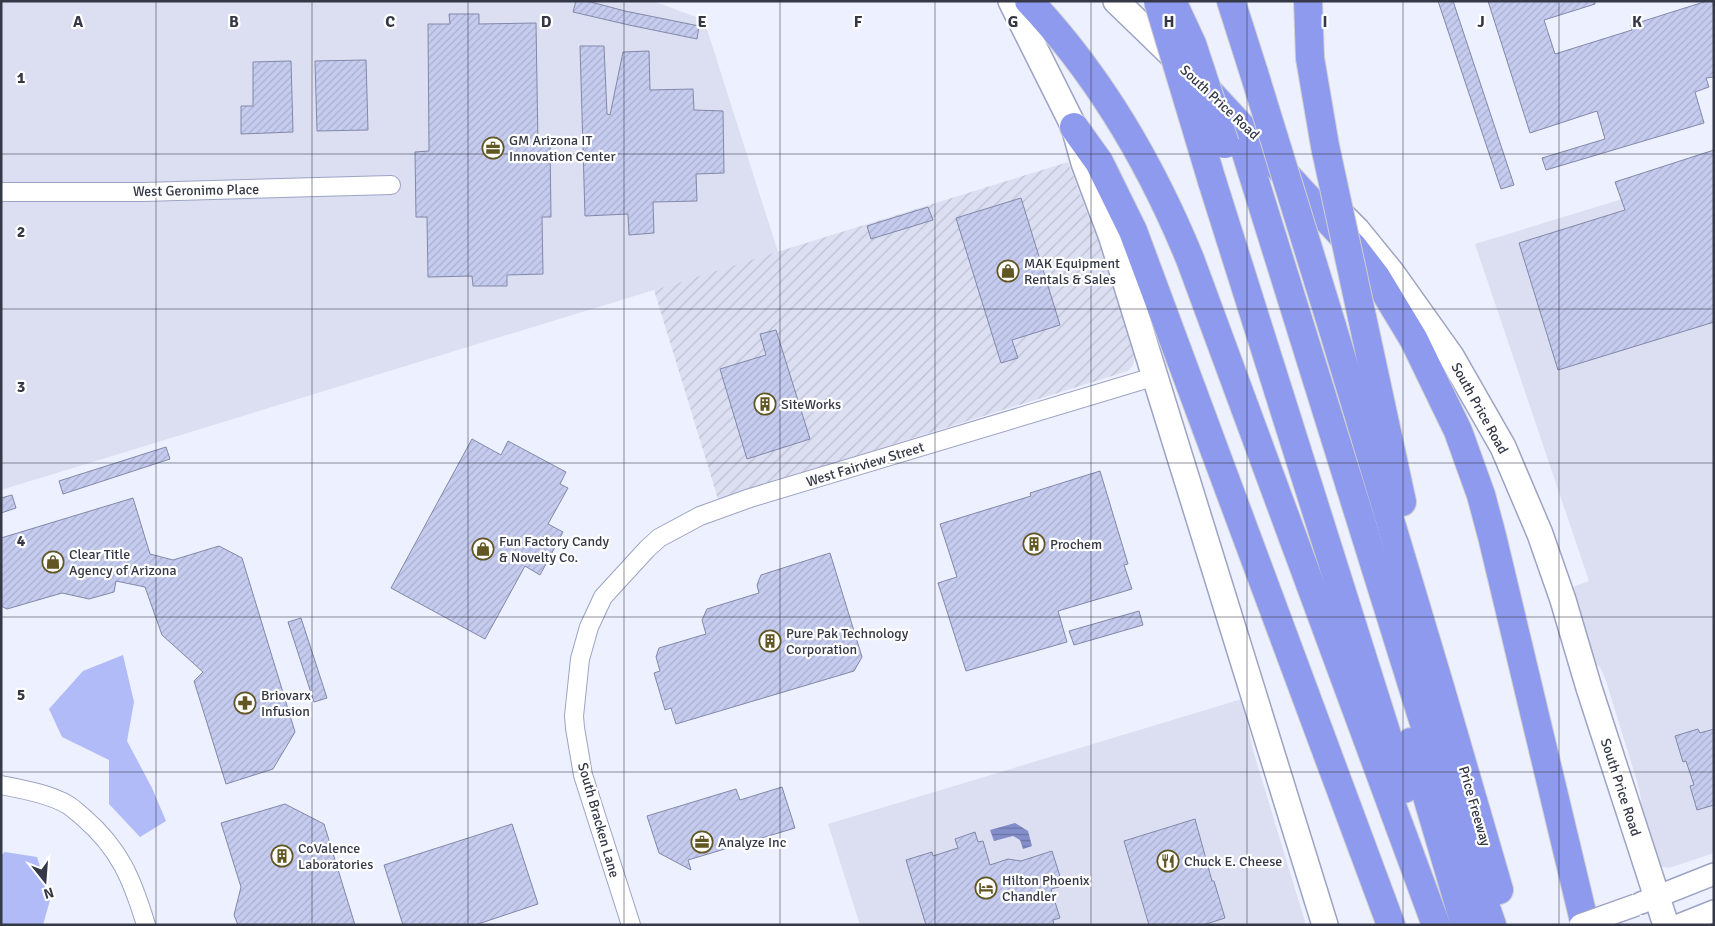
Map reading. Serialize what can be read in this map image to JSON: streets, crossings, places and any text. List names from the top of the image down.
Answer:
{
  "streets": {
    "highway": ["Price Freeway"],
    "main road": ["South Price Road"],
    "street": ["West Geronimo Place", "West Fairview Street", "South Bracken Lane"]
  },
  "crossings": [
    ["West Fairview Street", "South Bracken Lane"]
  ],
  "places": {
    "office": ["GM Arizona IT Innovation Center", "Analyze Inc"],
    "shop": ["MAK Equipment Rentals & Sales", "Fun Factory Candy & Novelty Co.", "Clear Title Agency of Arizona"],
    "building": [
      "SiteWorks",
      "Prochem",
      "Pure Pak Technology Corporation",
      "CoValence Laboratories"
    ],
    "pharmacy": ["Briovarx Infusion"],
    "restaurant": ["Chuck E. Cheese"],
    "hotel": ["Hilton Phoenix Chandler"]
  },
  "north": "bottom",
  "grid": {
    "columns": [
      "A",
      "B",
      "C",
      "D",
      "E",
      "F",
      "G",
      "H",
      "I",
      "J",
      "K"
    ],
    "rows": [
      "1",
      "2",
      "3",
      "4",
      "5"
    ]
  }
}
